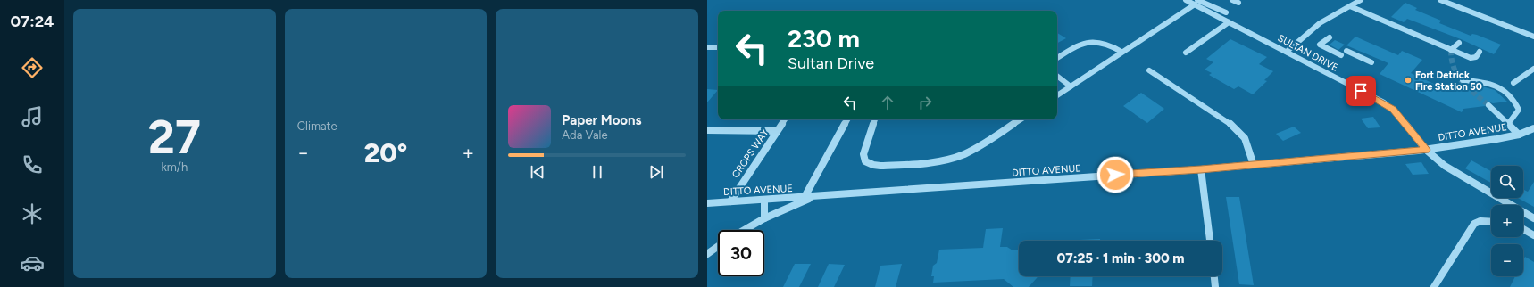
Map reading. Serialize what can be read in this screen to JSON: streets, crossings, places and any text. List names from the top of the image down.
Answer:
{
  "streets": {
    "street": ["SULTAN DRIVE", "DITTO AVENUE", "CROPS WAY"]
  },
  "crossings": [
    ["SULTAN DRIVE", "DITTO AVENUE"],
    ["DITTO AVENUE", "CROPS WAY"]
  ],
  "places": ["Fort Detrick Fire Station 50"],
  "page": {
    "tabs": "07:24",
    "tile": [
      ["27", "km/h"],
      "Climate"
    ],
    "turn": ["230 m", "Sultan Drive"],
    "song": ["Paper Moons", "Ada Vale"],
    "heat": ["−", "20°", "+"],
    "map_buttons": ["+", "−"],
    "limit": "30",
    "trip": "07:25 · 1 min · 300 m"
  }
}
